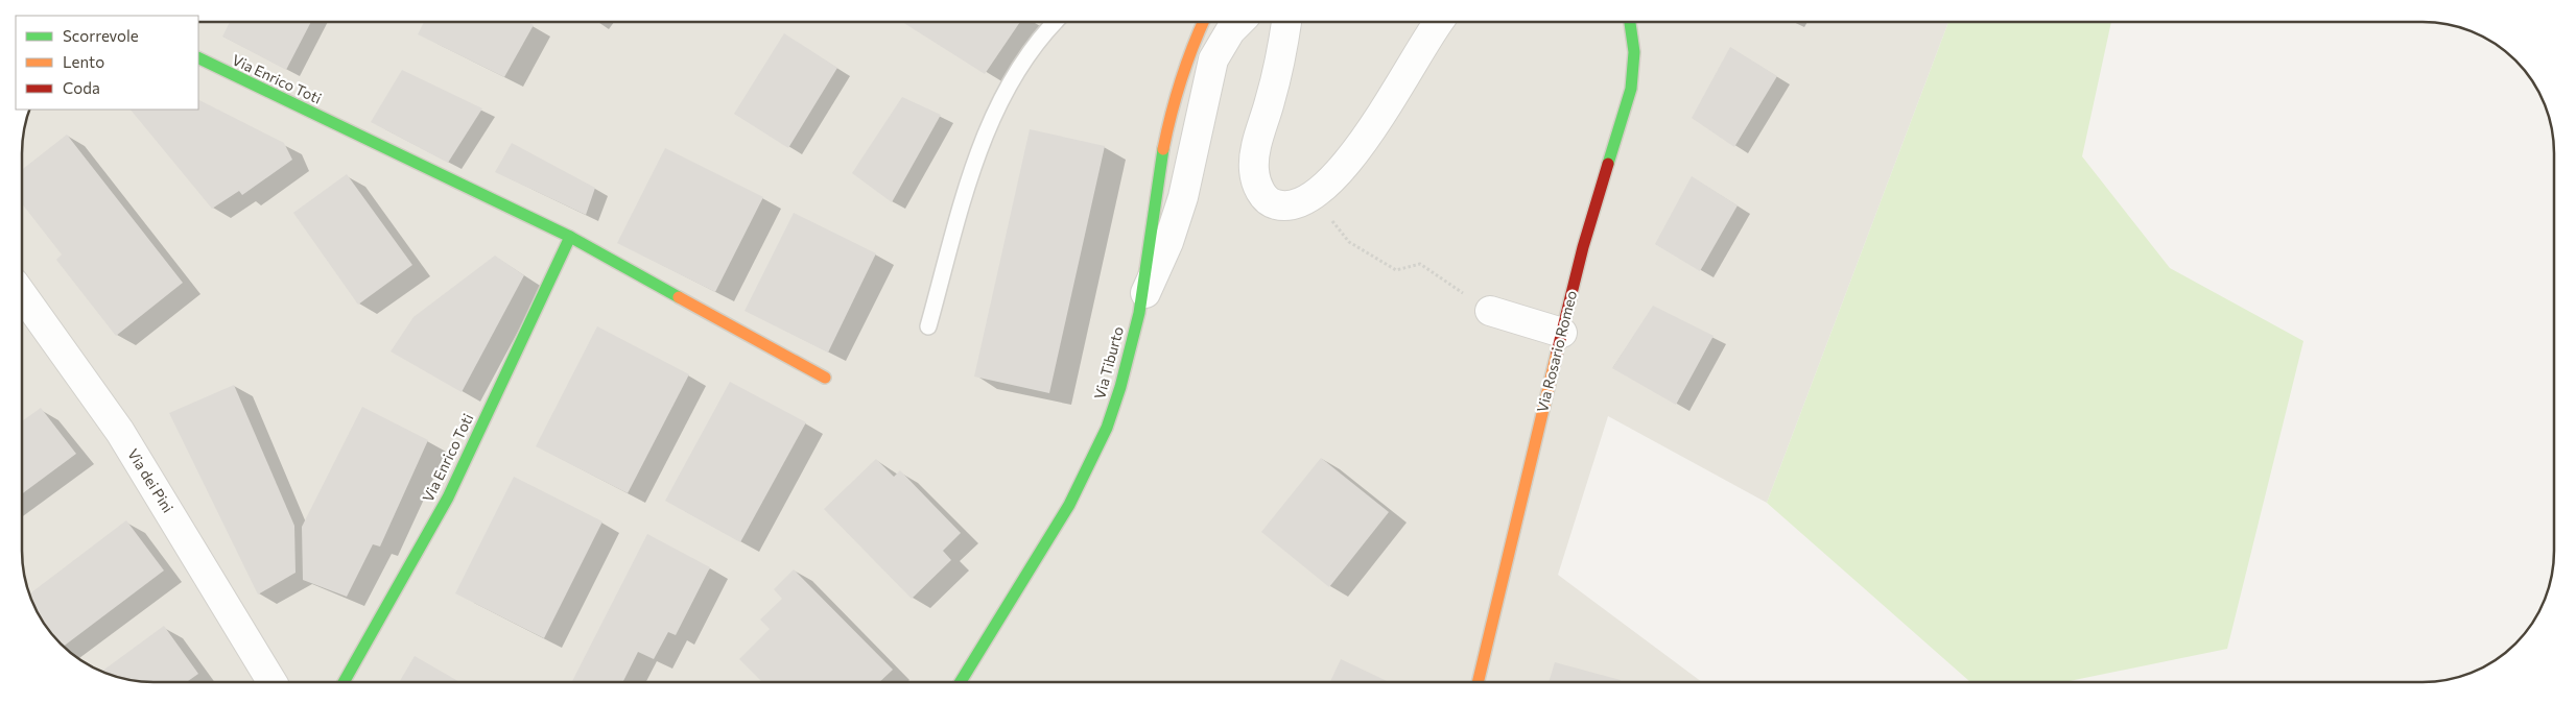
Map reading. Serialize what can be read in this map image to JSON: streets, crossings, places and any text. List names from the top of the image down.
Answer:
{
  "streets": {
    "street": [
      "Via Enrico Toti",
      "Via Rosario Romeo",
      "Via Tiburto",
      "Via dei Pini"
    ]
  },
  "legend": ["Scorrevole", "Lento", "Coda"]
}
